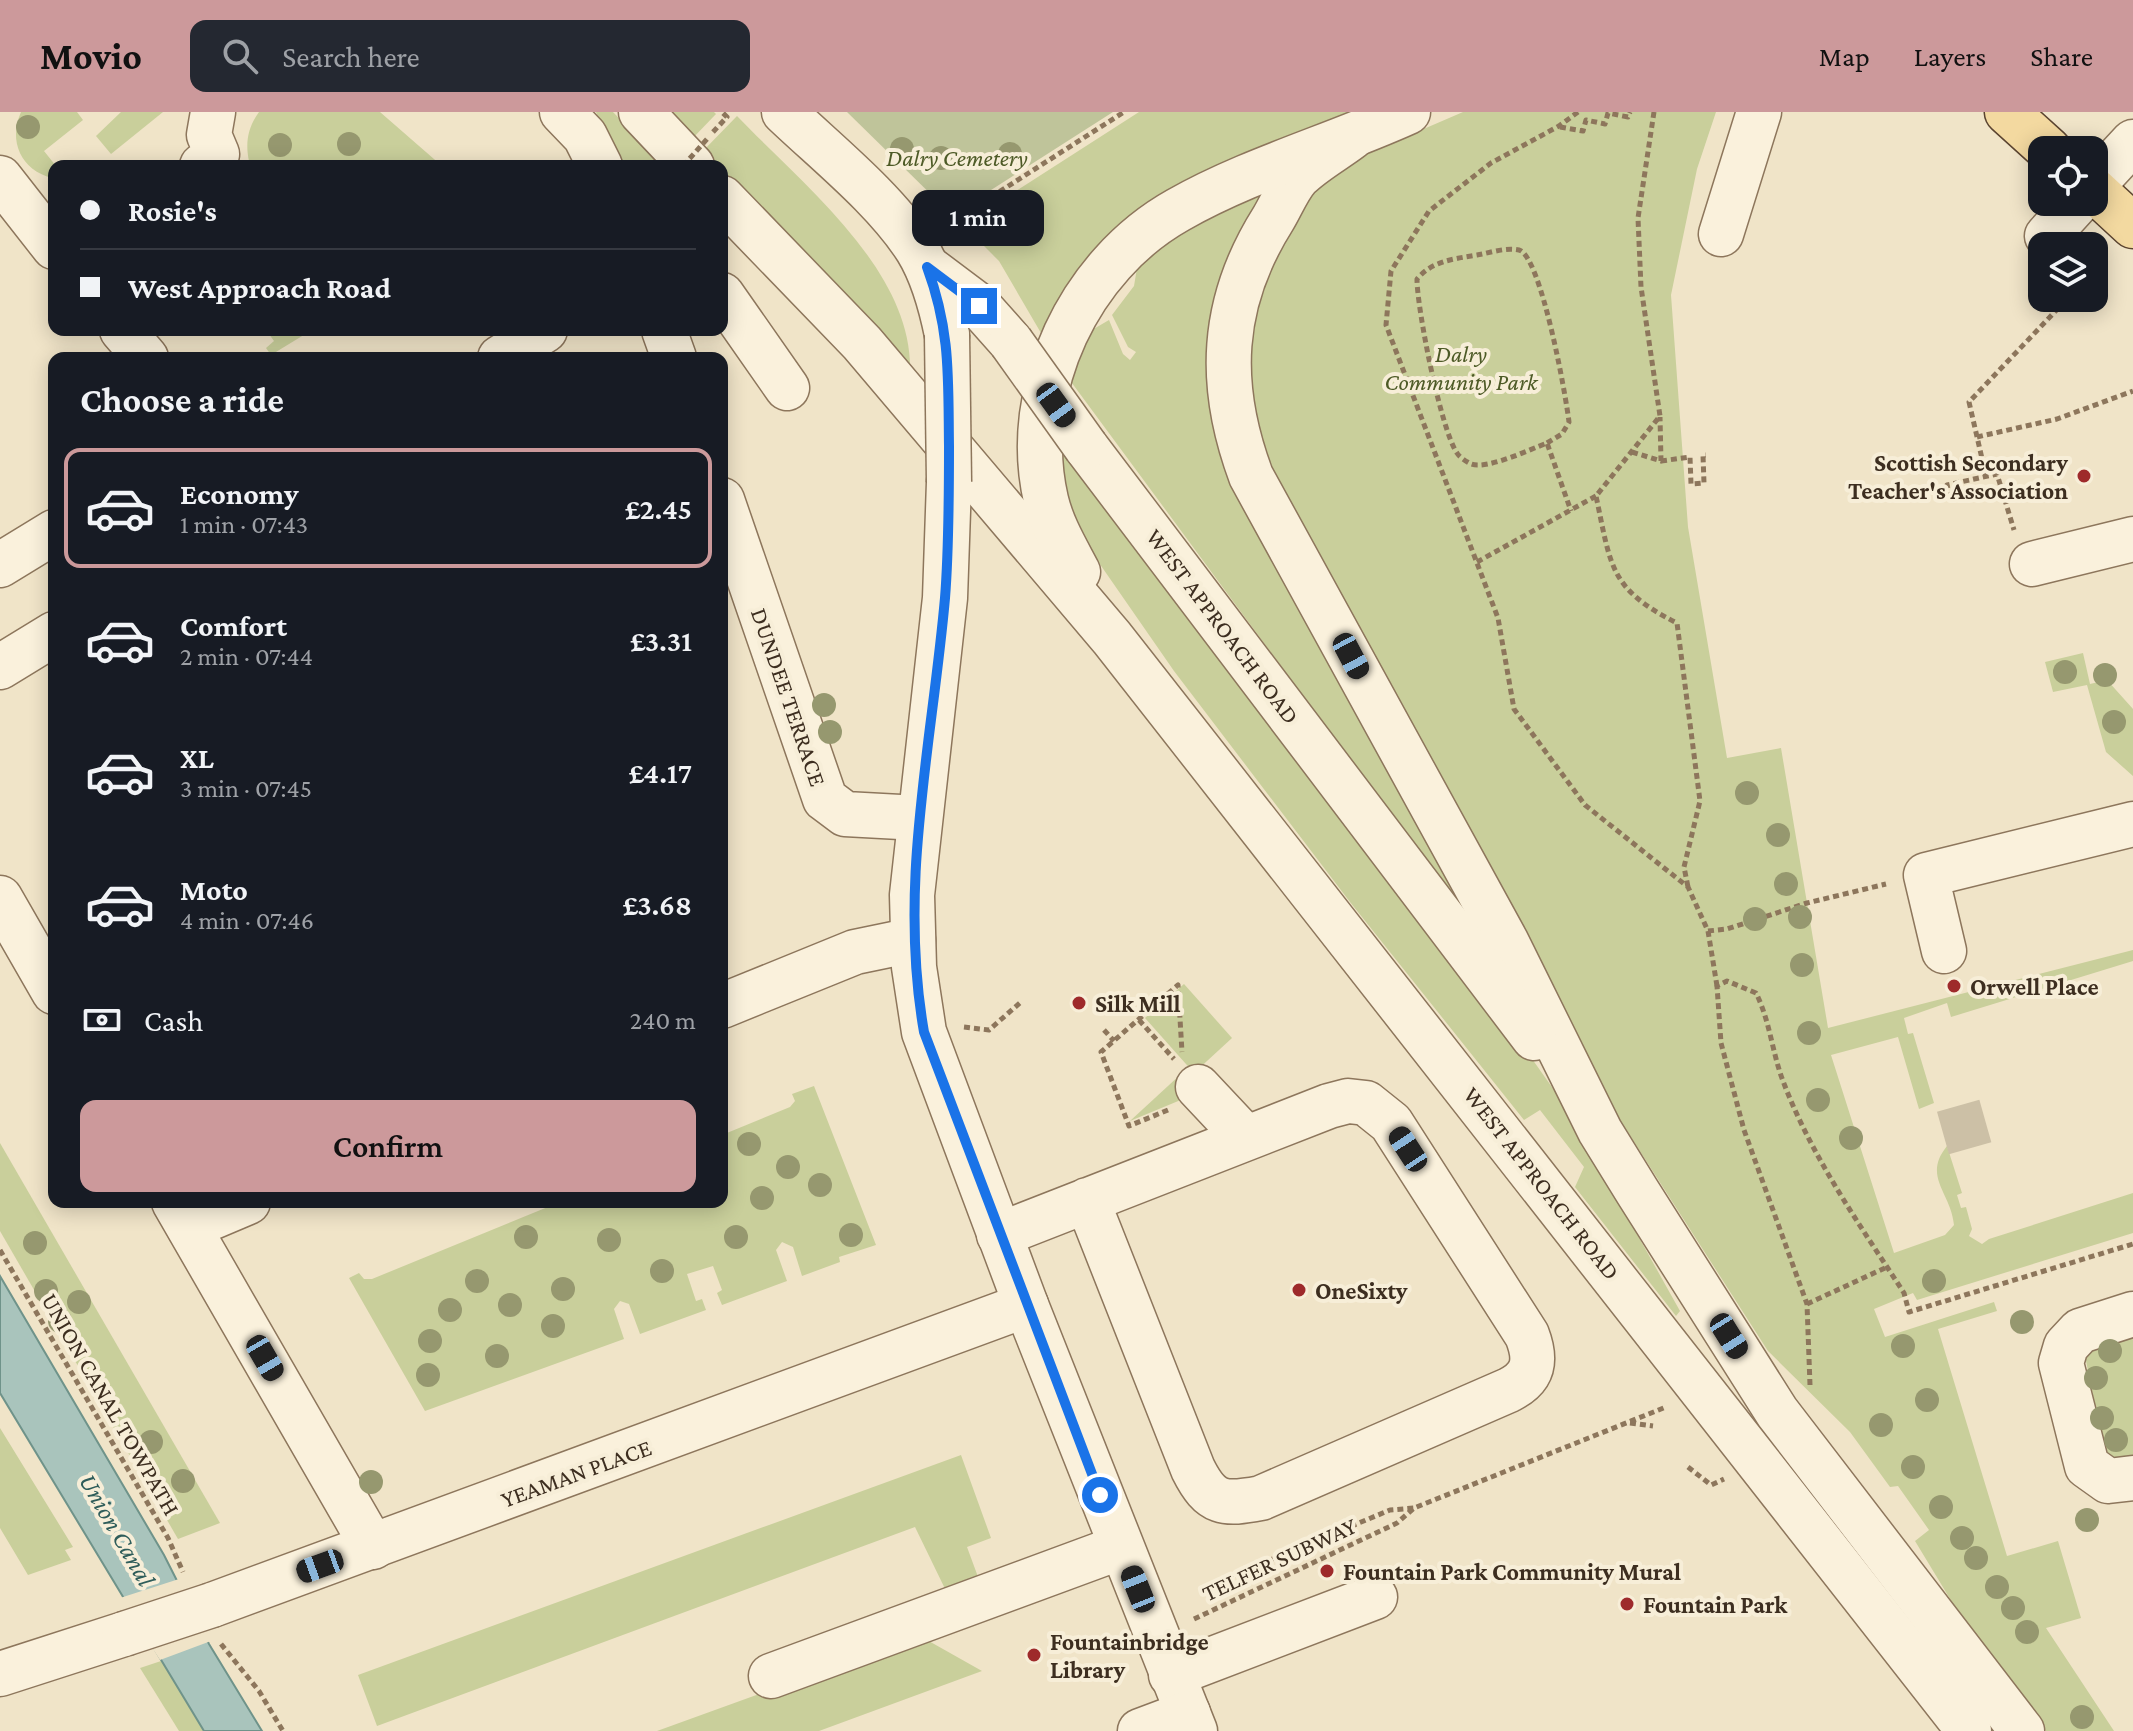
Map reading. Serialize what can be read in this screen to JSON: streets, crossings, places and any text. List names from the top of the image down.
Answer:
{
  "streets": {
    "street": ["WEST APPROACH ROAD", "DUNDEE TERRACE", "YEAMAN PLACE"],
    "path": ["UNION CANAL TOWPATH", "TELFER SUBWAY"]
  },
  "crossings": [
    ["UNION CANAL TOWPATH", "YEAMAN PLACE"]
  ],
  "water": ["Union Canal"],
  "parks": ["Dalry Cemetery", "Dalry Community Park"],
  "places": [
    "Scottish Secondary Teacher's Association",
    "Orwell Place",
    "Silk Mill",
    "OneSixty",
    "Fountain Park Community Mural",
    "Fountain Park",
    "Fountainbridge Library"
  ],
  "page": {
    "header": "Movio",
    "search": "Search here",
    "nav": ["Map", "Layers", "Share"],
    "banner": ["Rosie's", "West Approach Road"],
    "bubble": "1 min",
    "heading": "Choose a ride",
    "list": [
      {
        "name": "Economy",
        "note": "1 min · 07:43",
        "value": "£2.45"
      },
      {
        "name": "Comfort",
        "note": "2 min · 07:44",
        "value": "£3.31"
      },
      {
        "name": "XL",
        "note": "3 min · 07:45",
        "value": "£4.17"
      },
      {
        "name": "Moto",
        "note": "4 min · 07:46",
        "value": "£3.68"
      }
    ],
    "pay": ["Cash", "240 m"],
    "buttons": "Confirm"
  }
}
